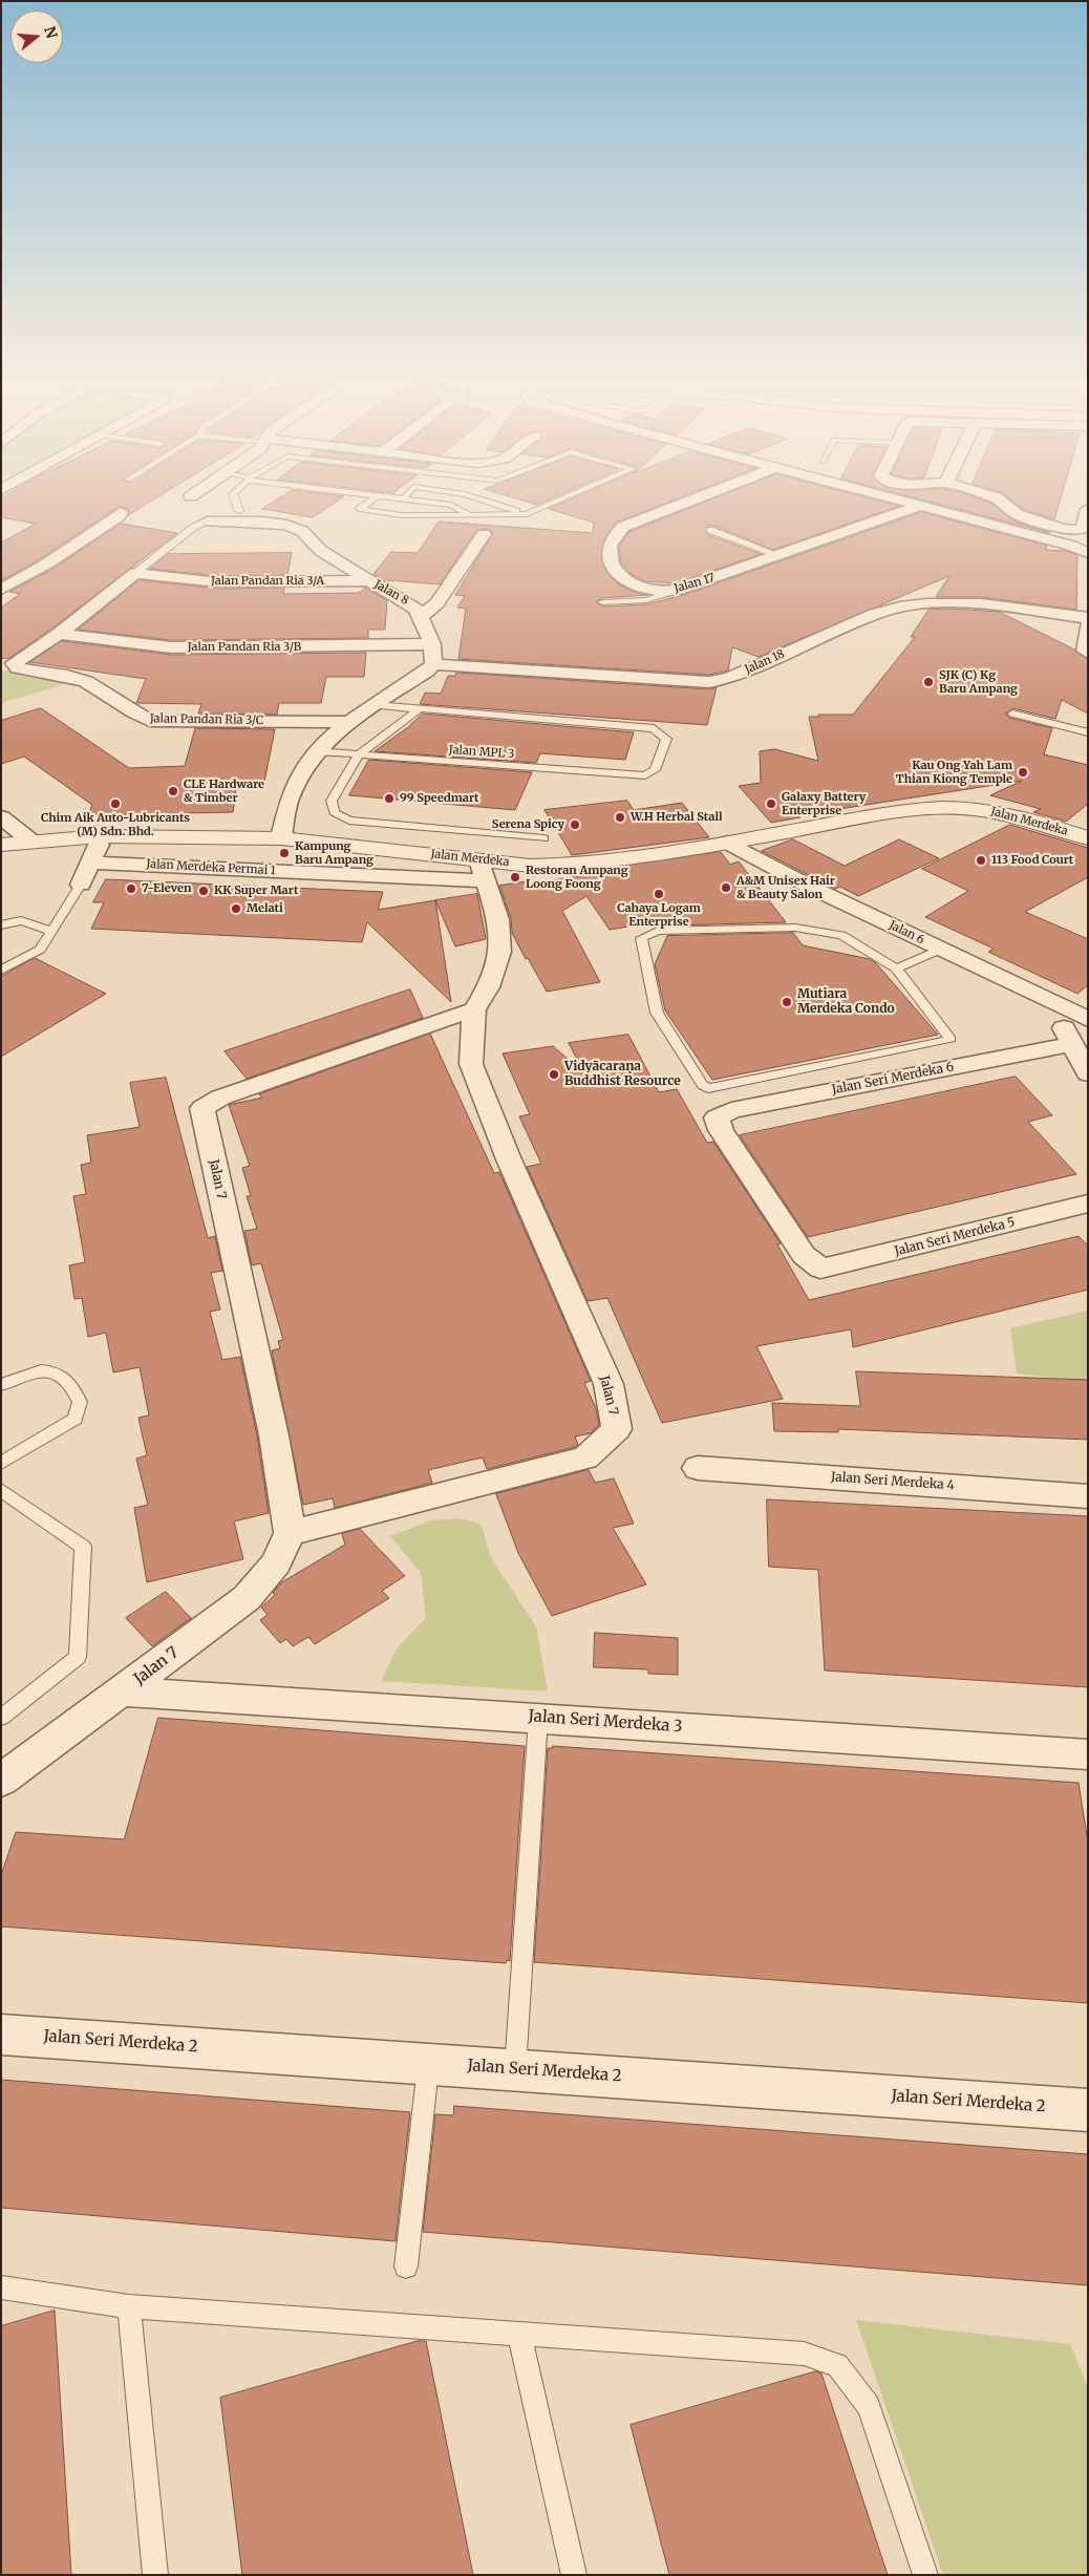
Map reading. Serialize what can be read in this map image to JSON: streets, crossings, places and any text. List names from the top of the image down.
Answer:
{
  "streets": {
    "street": [
      "Jalan Pandan Ria 3/A",
      "Jalan 17",
      "Jalan 8",
      "Jalan Pandan Ria 3/B",
      "Jalan 18",
      "Jalan Pandan Ria 3/C",
      "Jalan Merdeka",
      "Jalan Merdeka Permai 1",
      "Jalan 6",
      "Jalan Seri Merdeka 6",
      "Jalan 7",
      "Jalan Seri Merdeka 5",
      "Jalan Seri Merdeka 4",
      "Jalan Seri Merdeka 3",
      "Jalan Seri Merdeka 2"
    ],
    "lane": ["Jalan MPL 3"]
  },
  "crossings": [
    ["Jalan Pandan Ria 3/A", "Jalan 8"],
    ["Jalan Pandan Ria 3/A", "Jalan Pandan Ria 3/C"],
    ["Jalan 8", "Jalan Pandan Ria 3/B"],
    ["Jalan 8", "Jalan 18"],
    ["Jalan Pandan Ria 3/B", "Jalan Pandan Ria 3/C"],
    ["Jalan Merdeka", "Jalan Merdeka Permai 1"],
    ["Jalan Merdeka", "Jalan 6"],
    ["Jalan Seri Merdeka 6", "Jalan Seri Merdeka 5"],
    ["Jalan 7", "Jalan Seri Merdeka 3"]
  ],
  "places": [
    "SJK (C) Kg Baru Ampang",
    "Kau Ong Yah Lam Thian Kiong Temple",
    "CLE Hardware & Timber",
    "99 Speedmart",
    "Chim Aik Auto-Lubricants (M) Sdn. Bhd.",
    "Galaxy Battery Enterprise",
    "W.H Herbal Stall",
    "Serena Spicy",
    "Kampung Baru Ampang",
    "113 Food Court",
    "Restoran Ampang Loong Foong",
    "A&M Unisex Hair & Beauty Salon",
    "7-Eleven",
    "KK Super Mart",
    "Cahaya Logam Enterprise",
    "Melati",
    "Mutiara Merdeka Condo",
    "Vidyācaraṇa Buddhist Resource"
  ],
  "north": "right"
}
